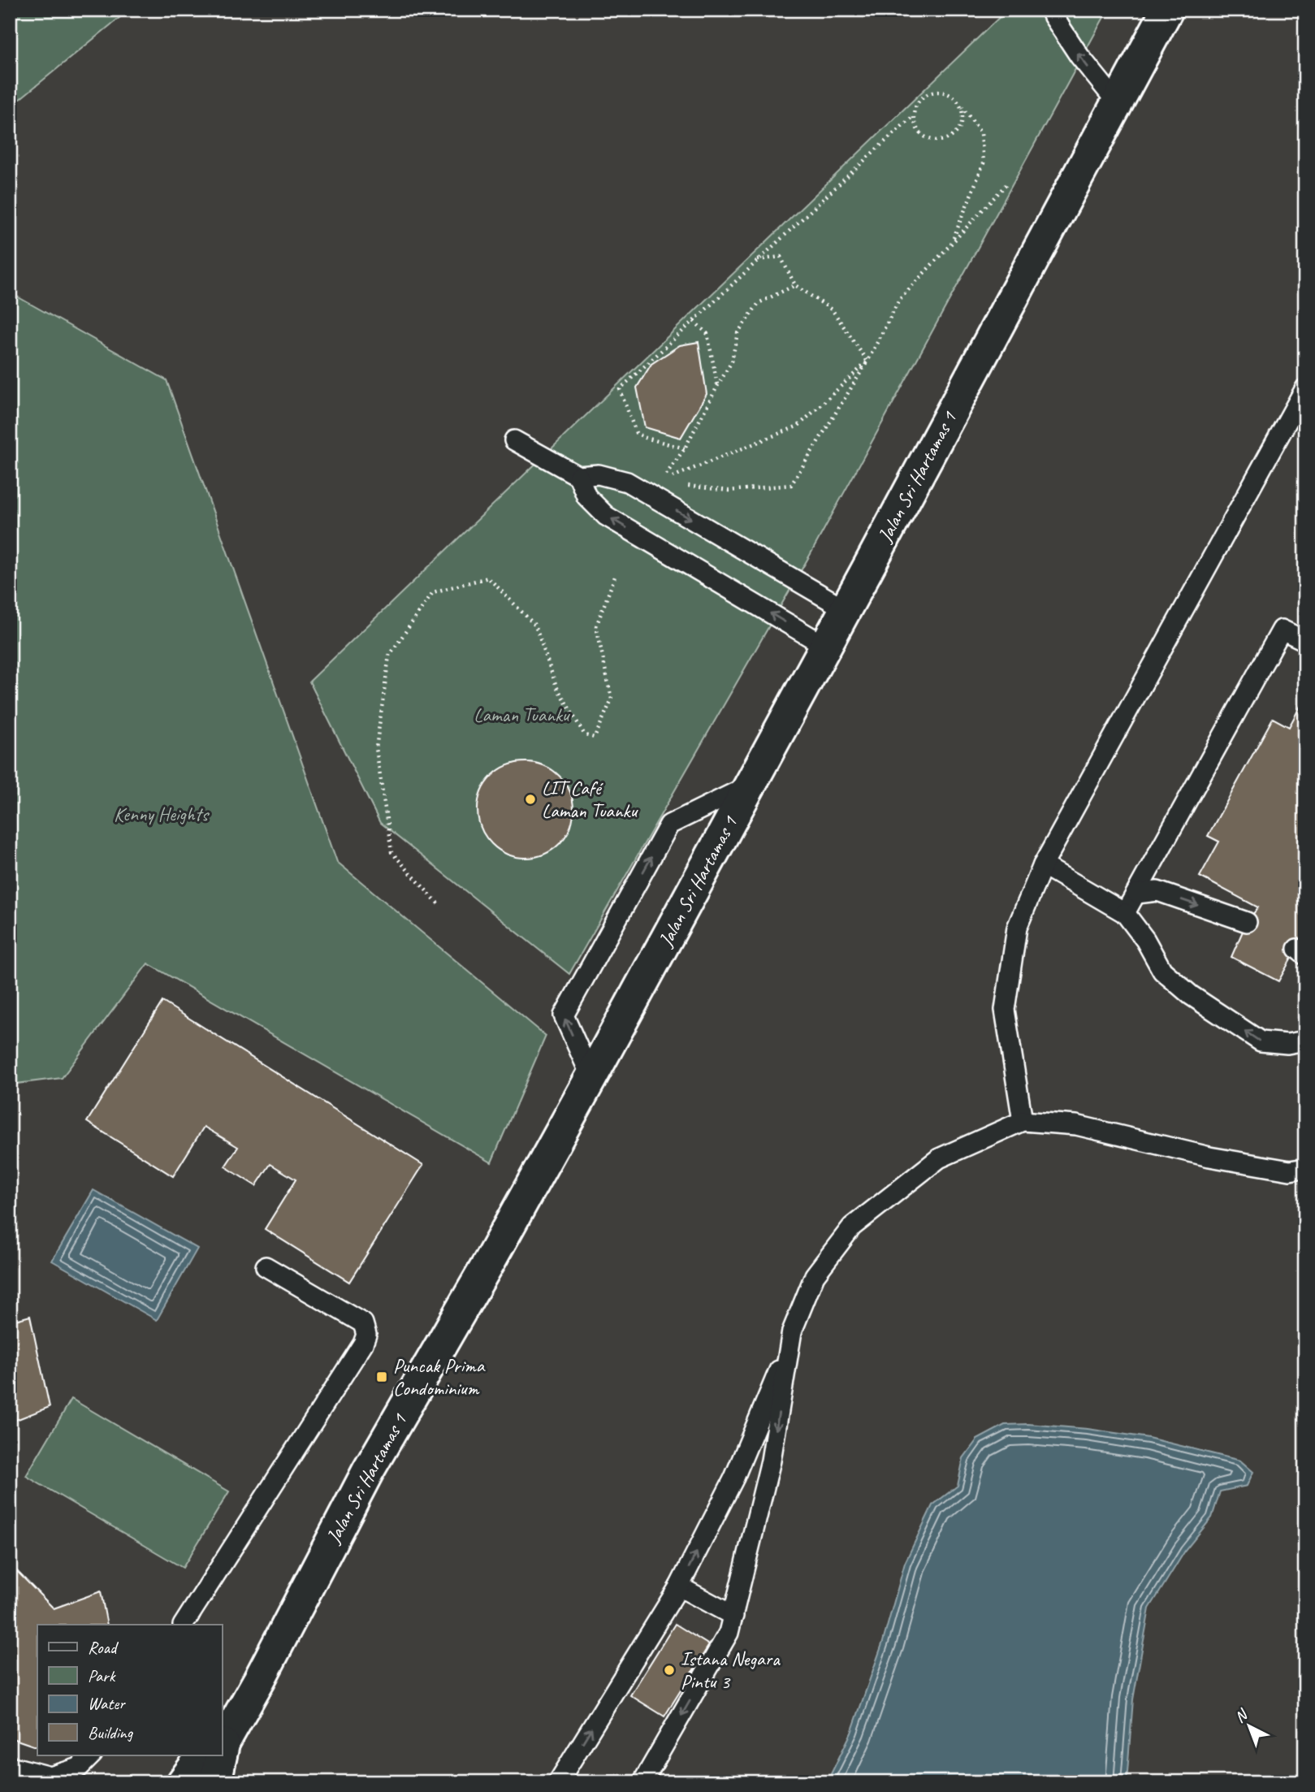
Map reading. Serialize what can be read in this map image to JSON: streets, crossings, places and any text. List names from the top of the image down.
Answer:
{
  "streets": {
    "street": ["Jalan Sri Hartamas 1"]
  },
  "parks": ["Laman Tuanku", "Kenny Heights"],
  "places": {
    "other": ["LIT Café Laman Tuanku", "Istana Negara Pintu 3"],
    "transit": ["Puncak Prima Condominium"]
  },
  "legend": [
    "Road",
    "Park",
    "Water",
    "Building"
  ],
  "north": "top left"
}
